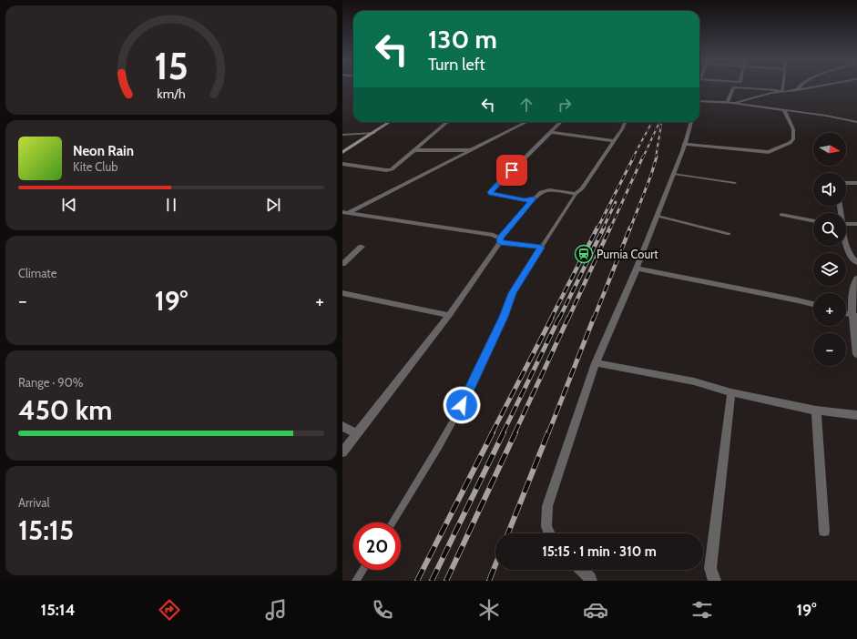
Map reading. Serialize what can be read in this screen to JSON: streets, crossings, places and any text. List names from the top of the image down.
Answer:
{
  "places": {
    "station": ["Purnia Court"]
  },
  "north": "right",
  "page": {
    "turn": ["130 m", "Turn left"],
    "map_buttons": ["+", "−"],
    "song": ["Neon Rain", "Kite Club"],
    "tile": [
      "Climate",
      ["Range · 90%", "450 km"],
      ["Arrival", "15:15"]
    ],
    "heat": ["−", "19°", "+"],
    "limit": "20",
    "trip": "15:15 · 1 min · 310 m",
    "tabs": ["15:14", "19°"],
    "gauge": ["15", "km/h"]
  }
}
